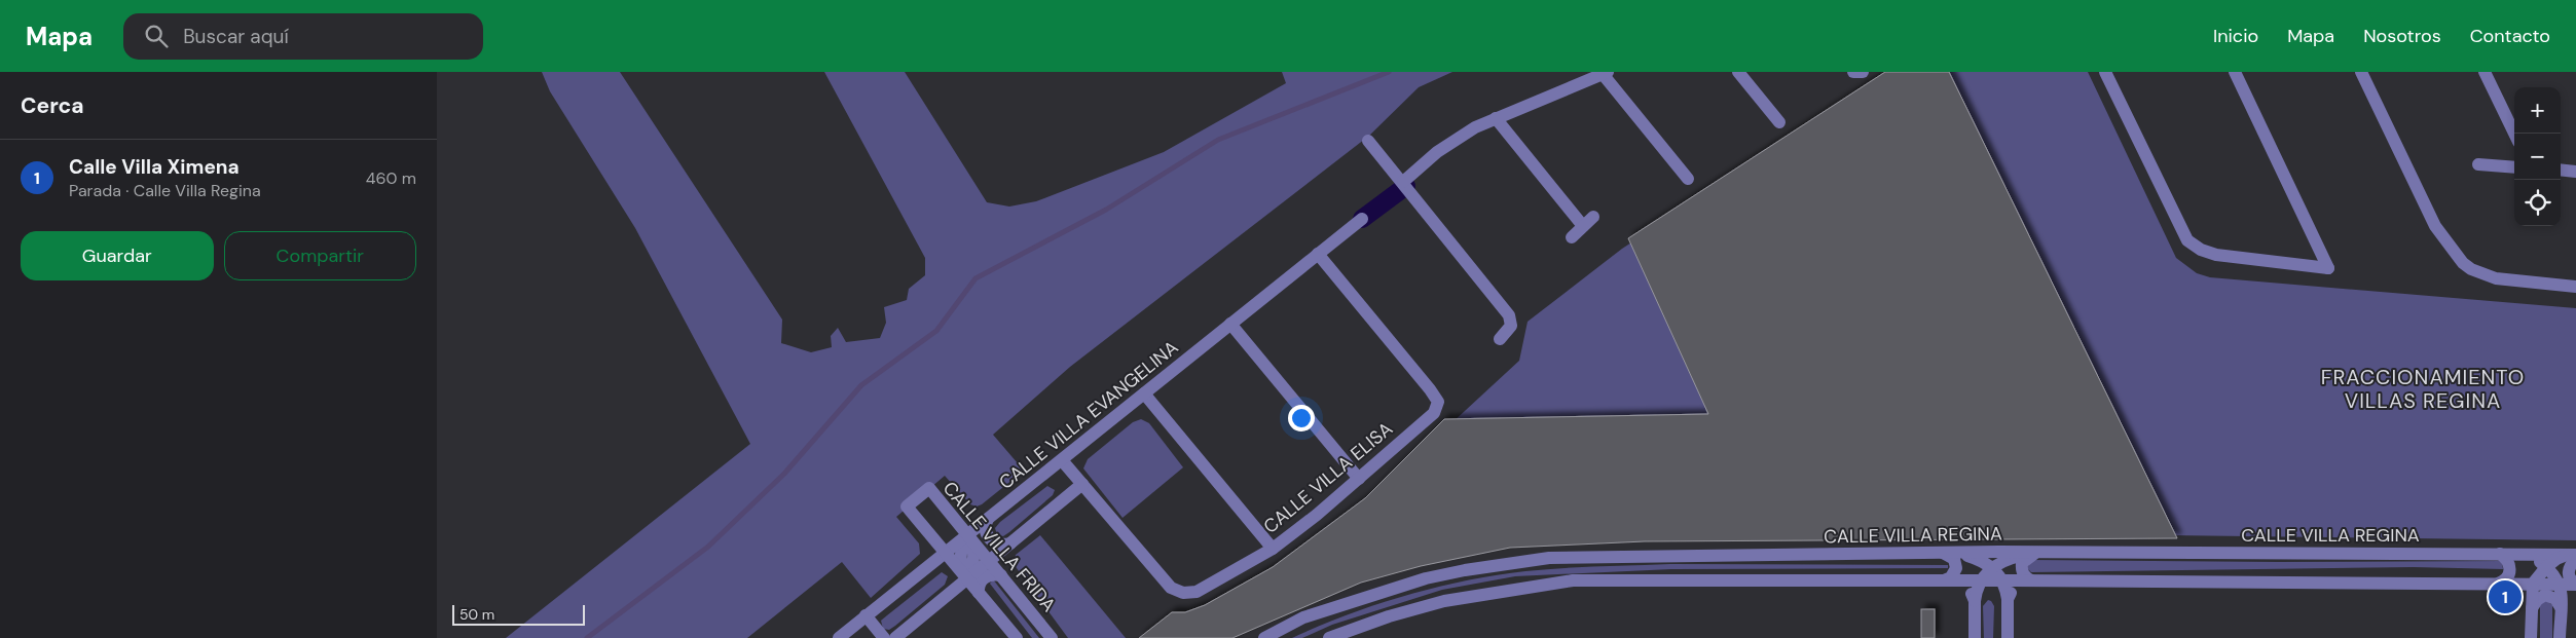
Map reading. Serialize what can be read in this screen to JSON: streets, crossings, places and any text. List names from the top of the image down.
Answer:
{
  "streets": {
    "street": [
      "CALLE VILLA EVANGELINA",
      "CALLE VILLA ELISA",
      "CALLE VILLA REGINA",
      "CALLE VILLA FRIDA"
    ]
  },
  "crossings": [
    ["CALLE VILLA EVANGELINA", "CALLE VILLA ELISA"],
    ["CALLE VILLA EVANGELINA", "CALLE VILLA FRIDA"]
  ],
  "districts": ["FRACCIONAMIENTO VILLAS REGINA"],
  "scale_bar": "50 m",
  "page": {
    "header": "Mapa",
    "search": "Buscar aquí",
    "nav": [
      "Inicio",
      "Mapa",
      "Nosotros",
      "Contacto"
    ],
    "heading": "Cerca",
    "map_buttons": ["+", "−"],
    "list": [
      {
        "mark": "1",
        "name": "Calle Villa Ximena",
        "note": "Parada · Calle Villa Regina",
        "value": "460 m"
      }
    ],
    "buttons": ["Guardar", "Compartir"],
    "pins": "1",
    "scale": "50 m"
  }
}
